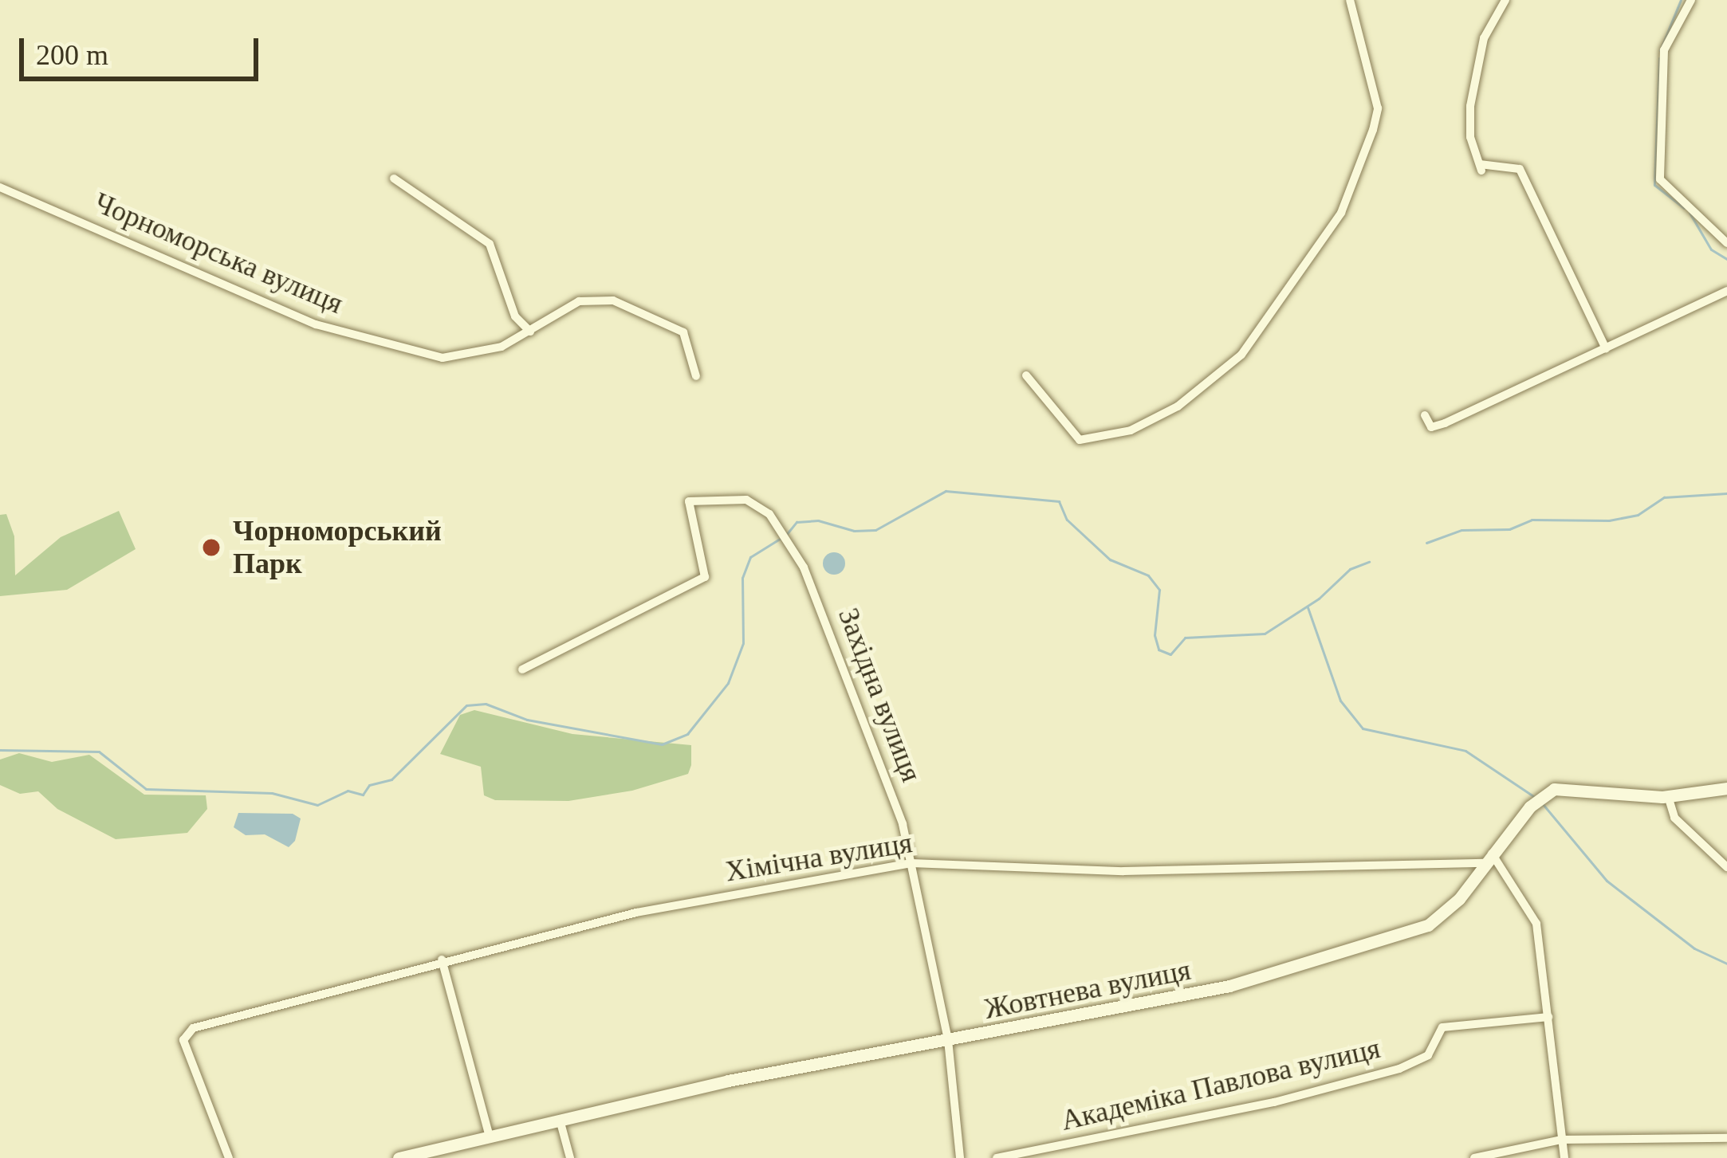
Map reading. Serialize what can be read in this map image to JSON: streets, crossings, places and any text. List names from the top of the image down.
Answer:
{
  "streets": {
    "main road": ["Жовтнева вулиця"],
    "street": [
      "Чорноморська вулиця",
      "Західна вулиця",
      "Хімічна вулиця",
      "Академіка Павлова вулиця"
    ]
  },
  "crossings": [
    ["Західна вулиця", "Хімічна вулиця"],
    ["Західна вулиця", "Жовтнева вулиця"],
    ["Хімічна вулиця", "Жовтнева вулиця"]
  ],
  "places": ["Чорноморський Парк"],
  "scale_bar": "200 m"
}
